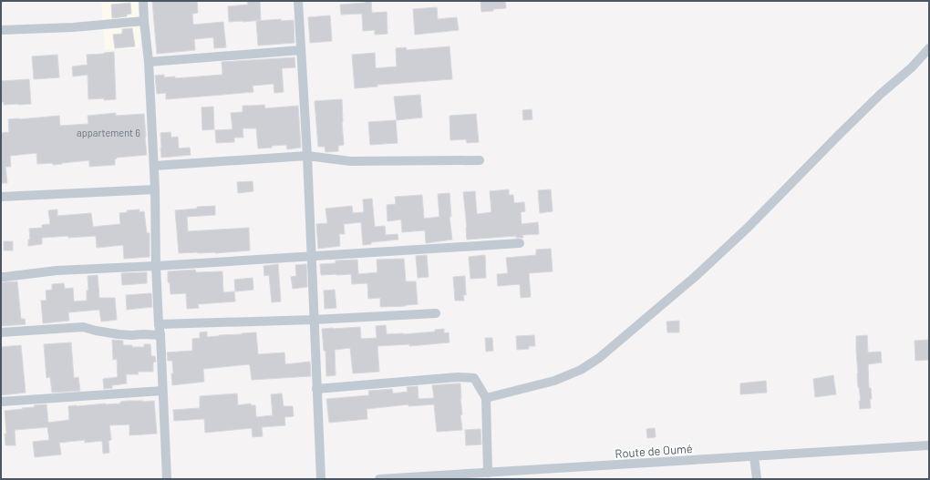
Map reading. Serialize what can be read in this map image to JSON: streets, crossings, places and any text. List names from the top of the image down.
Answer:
{
  "streets": {
    "street": ["Route de Oumé"]
  },
  "house_numbers": ["appartement 6"]
}
